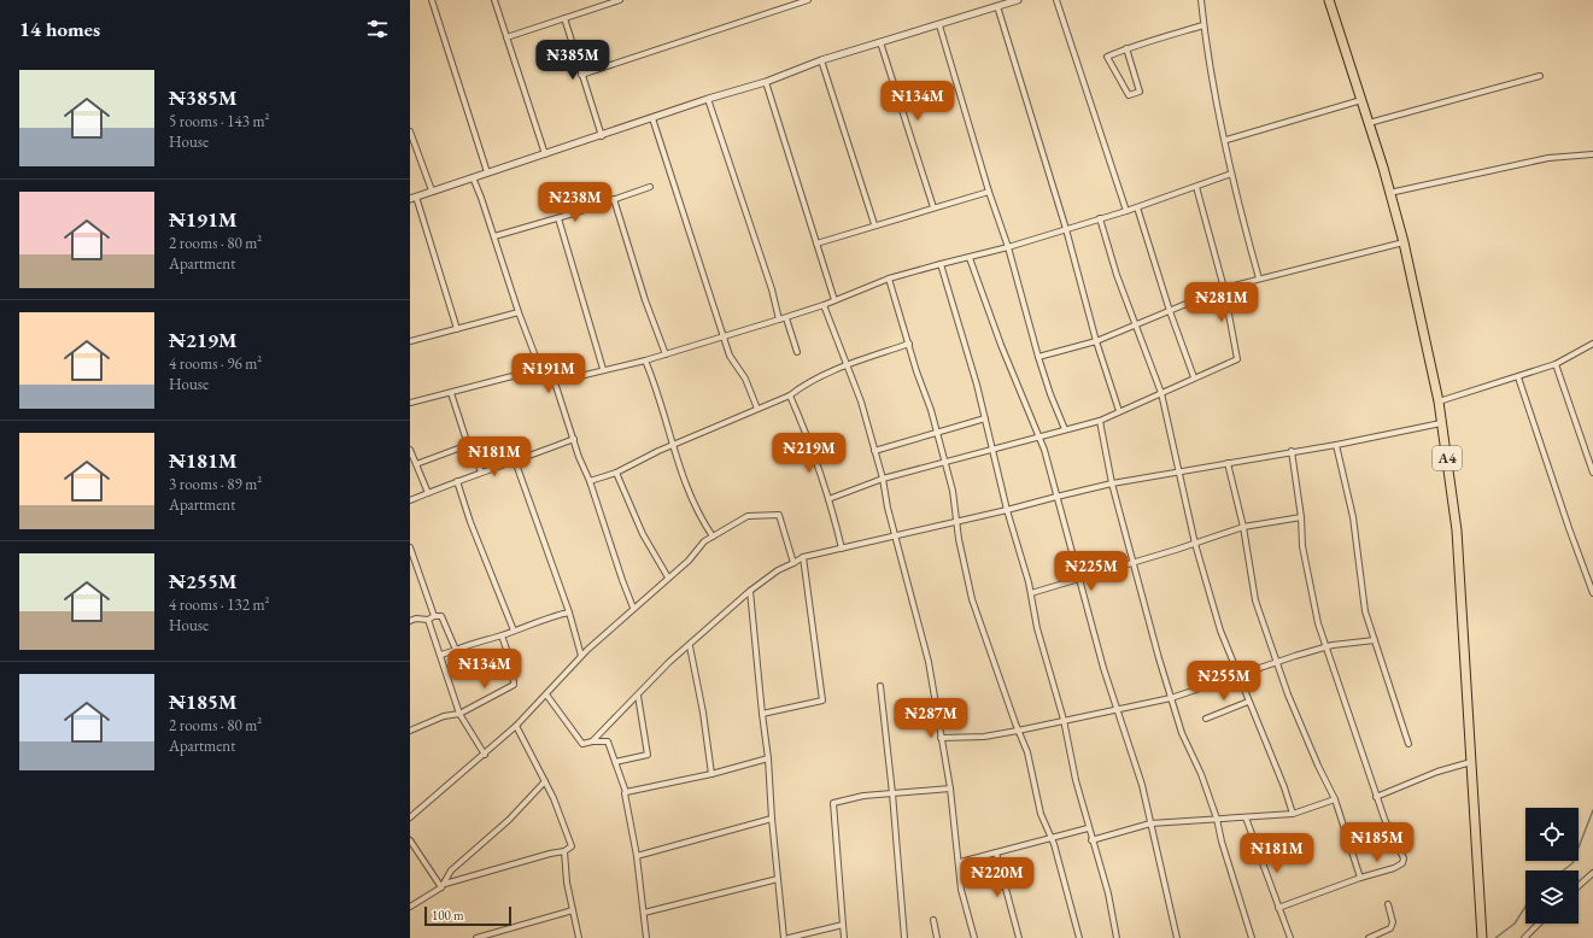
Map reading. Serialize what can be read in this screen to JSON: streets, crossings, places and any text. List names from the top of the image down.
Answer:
{
  "streets": {
    "highway": ["A4"]
  },
  "scale_bar": "100 m",
  "page": {
    "heading": "14 homes",
    "price": [
      "₦385M",
      "₦134M",
      "₦238M",
      "₦281M",
      "₦191M",
      "₦219M",
      "₦181M",
      "₦225M",
      "₦134M",
      "₦255M",
      "₦287M",
      "₦185M",
      "₦181M",
      "₦220M"
    ],
    "list": [
      {
        "name": "₦385M",
        "note": "5 rooms · 143 m² · House"
      },
      {
        "name": "₦191M",
        "note": "2 rooms · 80 m² · Apartment"
      },
      {
        "name": "₦219M",
        "note": "4 rooms · 96 m² · House"
      },
      {
        "name": "₦181M",
        "note": "3 rooms · 89 m² · Apartment"
      },
      {
        "name": "₦255M",
        "note": "4 rooms · 132 m² · House"
      },
      {
        "name": "₦185M",
        "note": "2 rooms · 80 m² · Apartment"
      }
    ],
    "scale": "100 m"
  }
}
